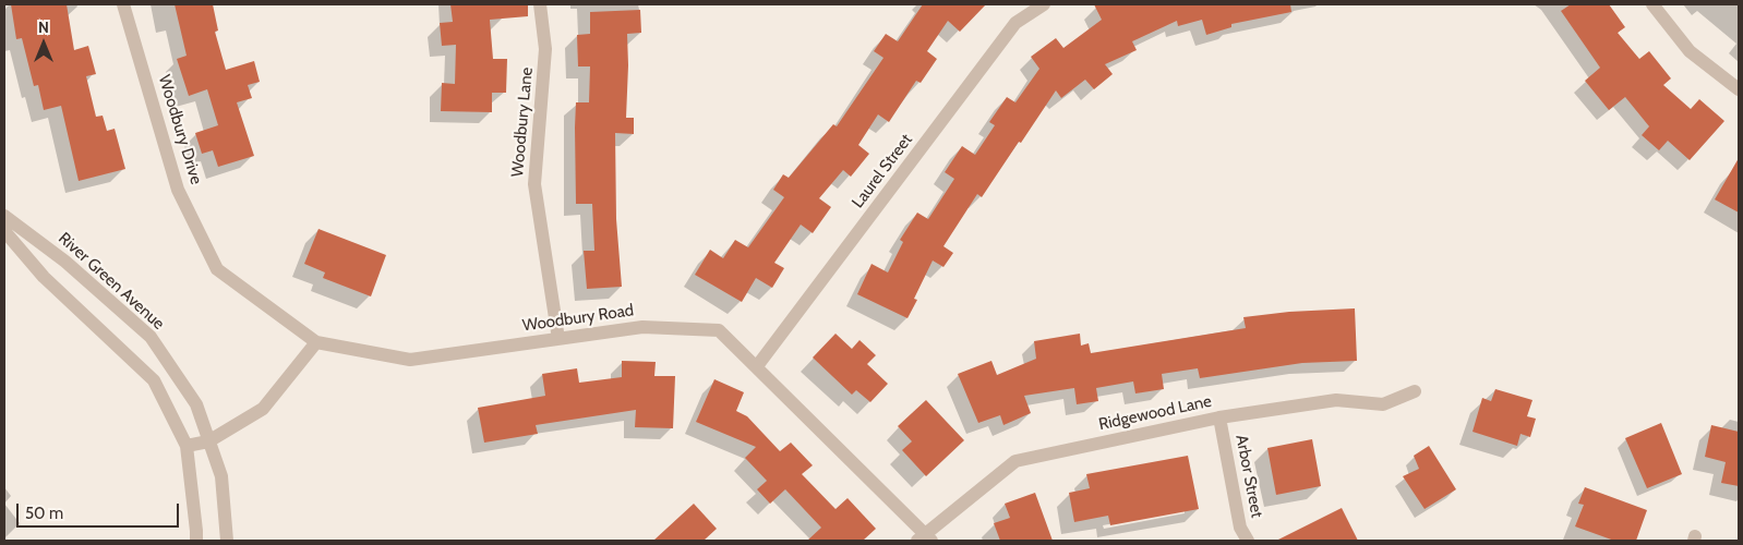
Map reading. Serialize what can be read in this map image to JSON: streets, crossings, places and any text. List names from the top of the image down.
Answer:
{
  "streets": {
    "street": [
      "Woodbury Lane",
      "Woodbury Drive",
      "Laurel Street",
      "River Green Avenue",
      "Woodbury Road",
      "Ridgewood Lane",
      "Arbor Street"
    ]
  },
  "crossings": [
    ["Woodbury Lane", "Woodbury Road"],
    ["Woodbury Drive", "Woodbury Road"],
    ["Laurel Street", "Woodbury Road"],
    ["Woodbury Road", "Ridgewood Lane"],
    ["Ridgewood Lane", "Arbor Street"]
  ],
  "scale_bar": "50 m",
  "north": "top"
}
